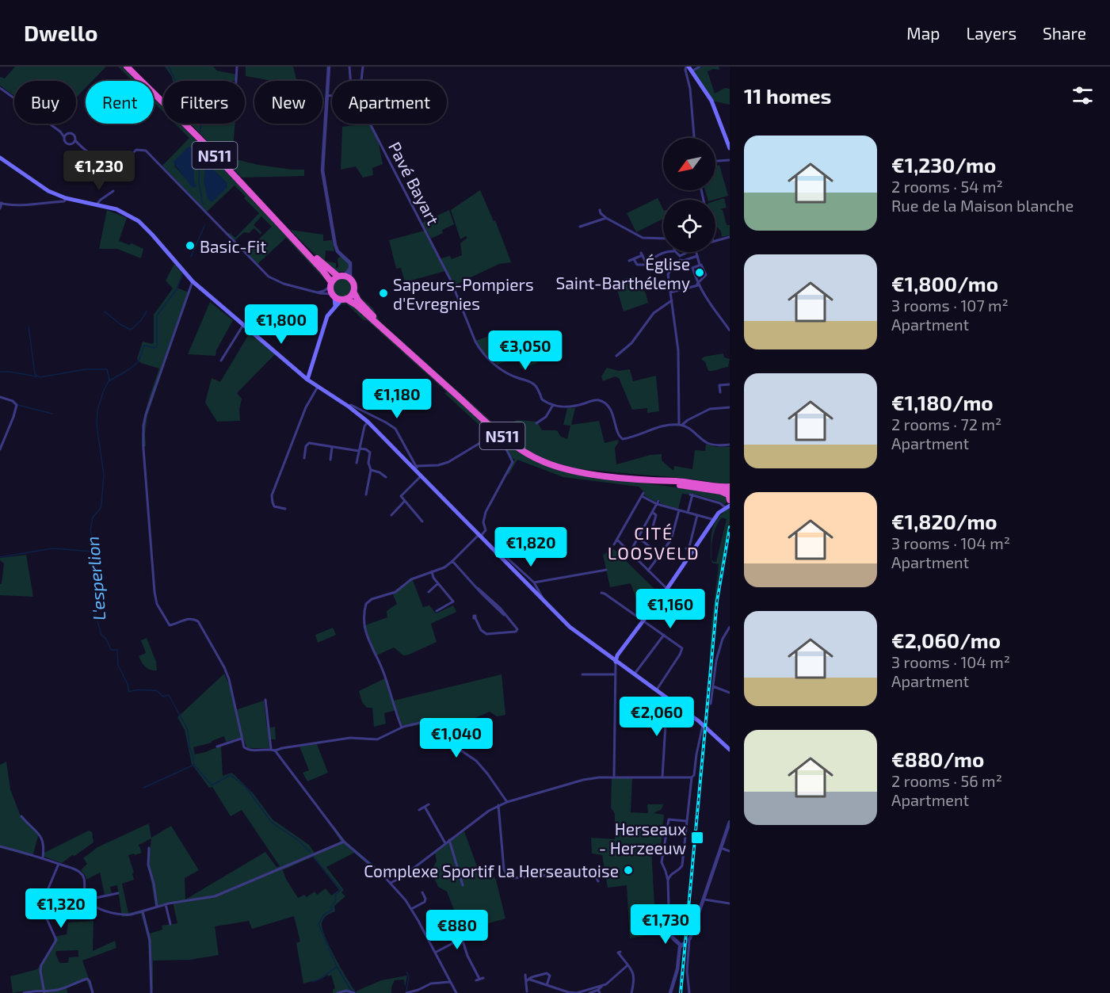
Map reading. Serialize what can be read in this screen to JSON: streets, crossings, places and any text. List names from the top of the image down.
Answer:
{
  "streets": {
    "highway": ["N511"],
    "street": ["Pavé Bayart"]
  },
  "districts": ["CITÉ LOOSVELD"],
  "water": ["L'esperlion"],
  "places": {
    "other": [
      "Basic-Fit",
      "Église Saint-Barthélemy",
      "Sapeurs-Pompiers d'Evregnies",
      "Complexe Sportif La Herseautoise"
    ],
    "transit": ["Herseaux - Herzeeuw"]
  },
  "north": "bottom left",
  "page": {
    "header": "Dwello",
    "nav": ["Map", "Layers", "Share"],
    "heading": "11 homes",
    "chip": [
      "Buy",
      "Rent",
      "Filters",
      "New",
      "Apartment"
    ],
    "list": [
      {
        "name": "€1,230/mo",
        "note": "2 rooms · 54 m² · Rue de la Maison blanche"
      },
      {
        "name": "€1,800/mo",
        "note": "3 rooms · 107 m² · Apartment"
      },
      {
        "name": "€1,180/mo",
        "note": "2 rooms · 72 m² · Apartment"
      },
      {
        "name": "€1,820/mo",
        "note": "3 rooms · 104 m² · Apartment"
      },
      {
        "name": "€2,060/mo",
        "note": "3 rooms · 104 m² · Apartment"
      },
      {
        "name": "€880/mo",
        "note": "2 rooms · 56 m² · Apartment"
      }
    ],
    "price": [
      "€1,230",
      "€1,800",
      "€3,050",
      "€1,180",
      "€1,820",
      "€1,160",
      "€2,060",
      "€1,040",
      "€1,320",
      "€1,730",
      "€880"
    ]
  }
}
